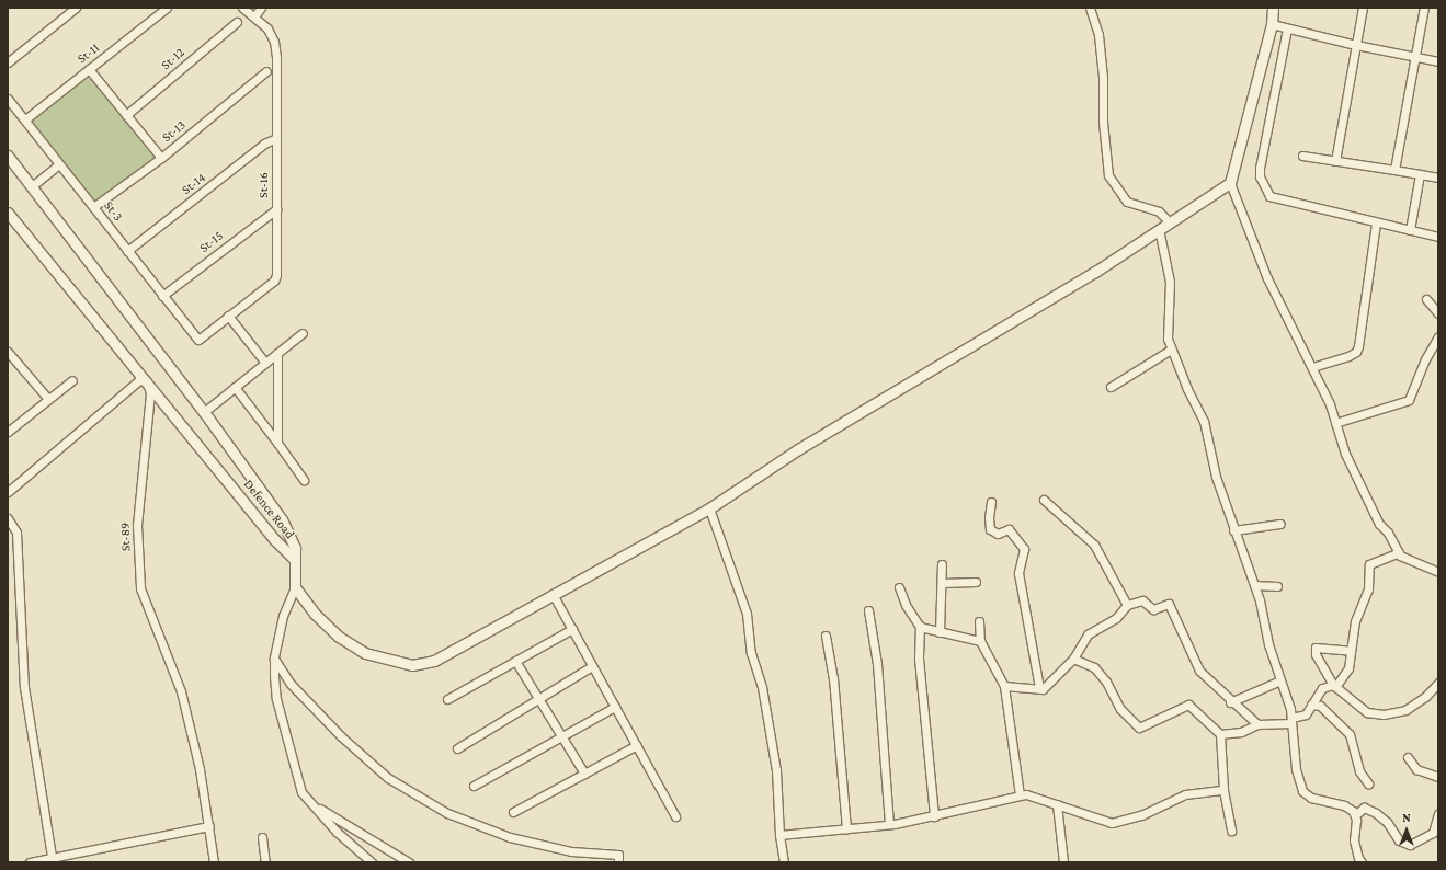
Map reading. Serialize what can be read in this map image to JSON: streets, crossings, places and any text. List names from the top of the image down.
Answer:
{
  "streets": {
    "street": [
      "St-11",
      "St-12",
      "St-13",
      "St-14",
      "St-16",
      "St-3",
      "St-15",
      "Defence Road",
      "St-89"
    ]
  },
  "crossings": [
    ["St-11", "St-3"],
    ["St-13", "St-3"],
    ["St-14", "St-16"],
    ["St-14", "St-3"],
    ["St-16", "St-3"],
    ["St-16", "St-15"],
    ["St-3", "St-15"],
    ["Defence Road", "St-89"]
  ],
  "north": "top"
}
